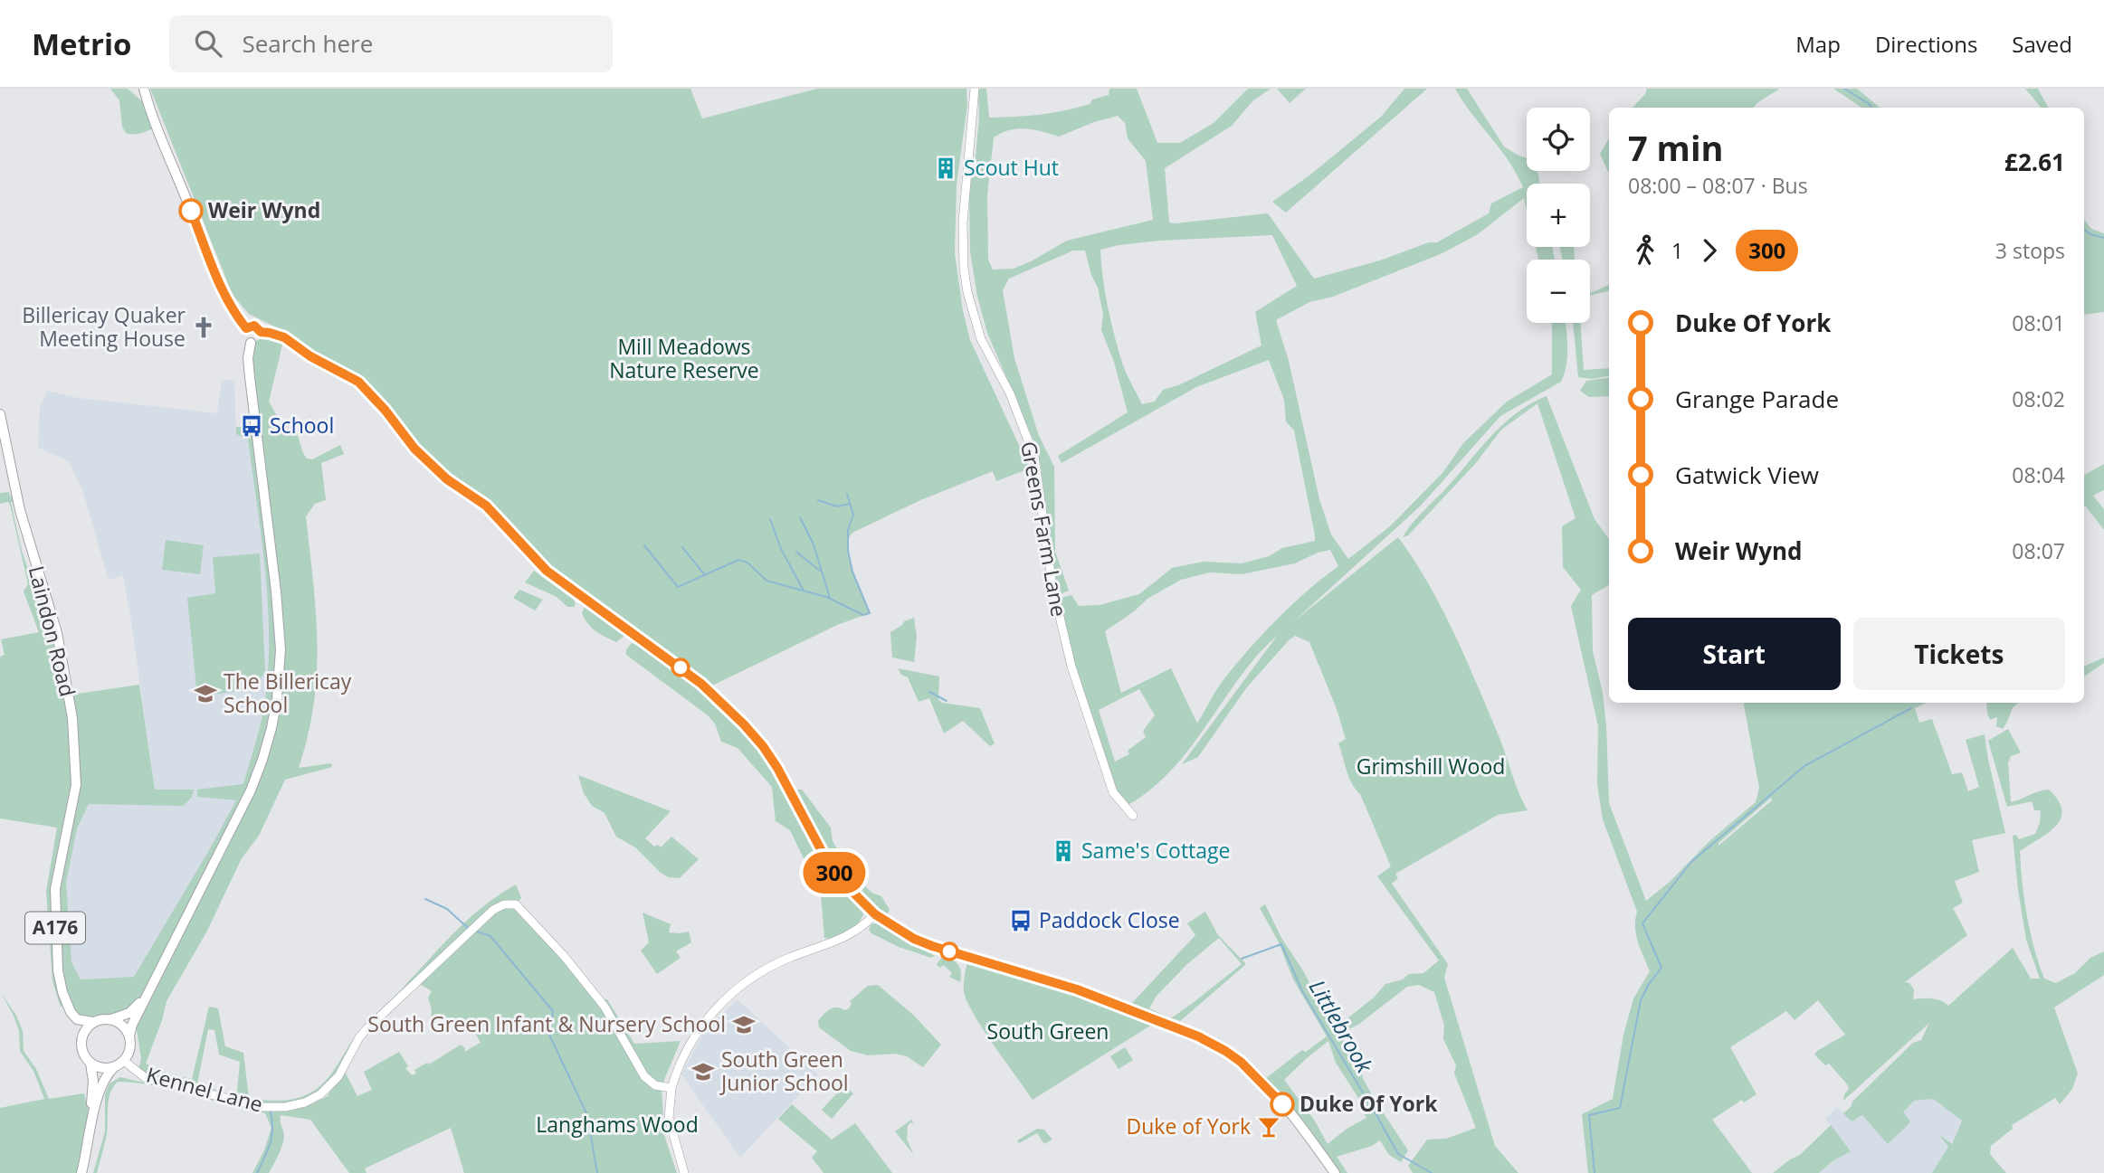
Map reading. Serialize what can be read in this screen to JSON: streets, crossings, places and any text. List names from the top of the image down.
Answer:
{
  "streets": {
    "main road": ["Laindon Road", "A176"],
    "street": ["Greens Farm Lane", "Kennel Lane"]
  },
  "crossings": [
    ["Laindon Road", "Kennel Lane"]
  ],
  "water": ["Littlebrook"],
  "parks": [
    "Mill Meadows Nature Reserve",
    "Grimshill Wood",
    "South Green",
    "Langhams Wood"
  ],
  "places": {
    "building": ["Scout Hut", "Same's Cottage"],
    "other": ["Weir Wynd", "Duke Of York"],
    "church": ["Billericay Quaker Meeting House"],
    "bus stop": ["School", "Paddock Close"],
    "school or university": ["The Billericay School", "South Green Infant & Nursery School", "South Green Junior School"],
    "bar": ["Duke of York"]
  },
  "lines": ["bus line 300"],
  "page": {
    "header": "Metrio",
    "search": "Search here",
    "nav": ["Map", "Directions", "Saved"],
    "on_map": "300",
    "map_buttons": ["+", "−"],
    "heading": ["7 min", "08:00 – 08:07 · Bus", "£2.61"],
    "legs": ["1", "300", "3 stops"],
    "list": [
      {
        "name": "Duke Of York",
        "value": "08:01"
      },
      {
        "name": "Grange Parade",
        "value": "08:02"
      },
      {
        "name": "Gatwick View",
        "value": "08:04"
      },
      {
        "name": "Weir Wynd",
        "value": "08:07"
      }
    ],
    "buttons": ["Start", "Tickets"]
  }
}
